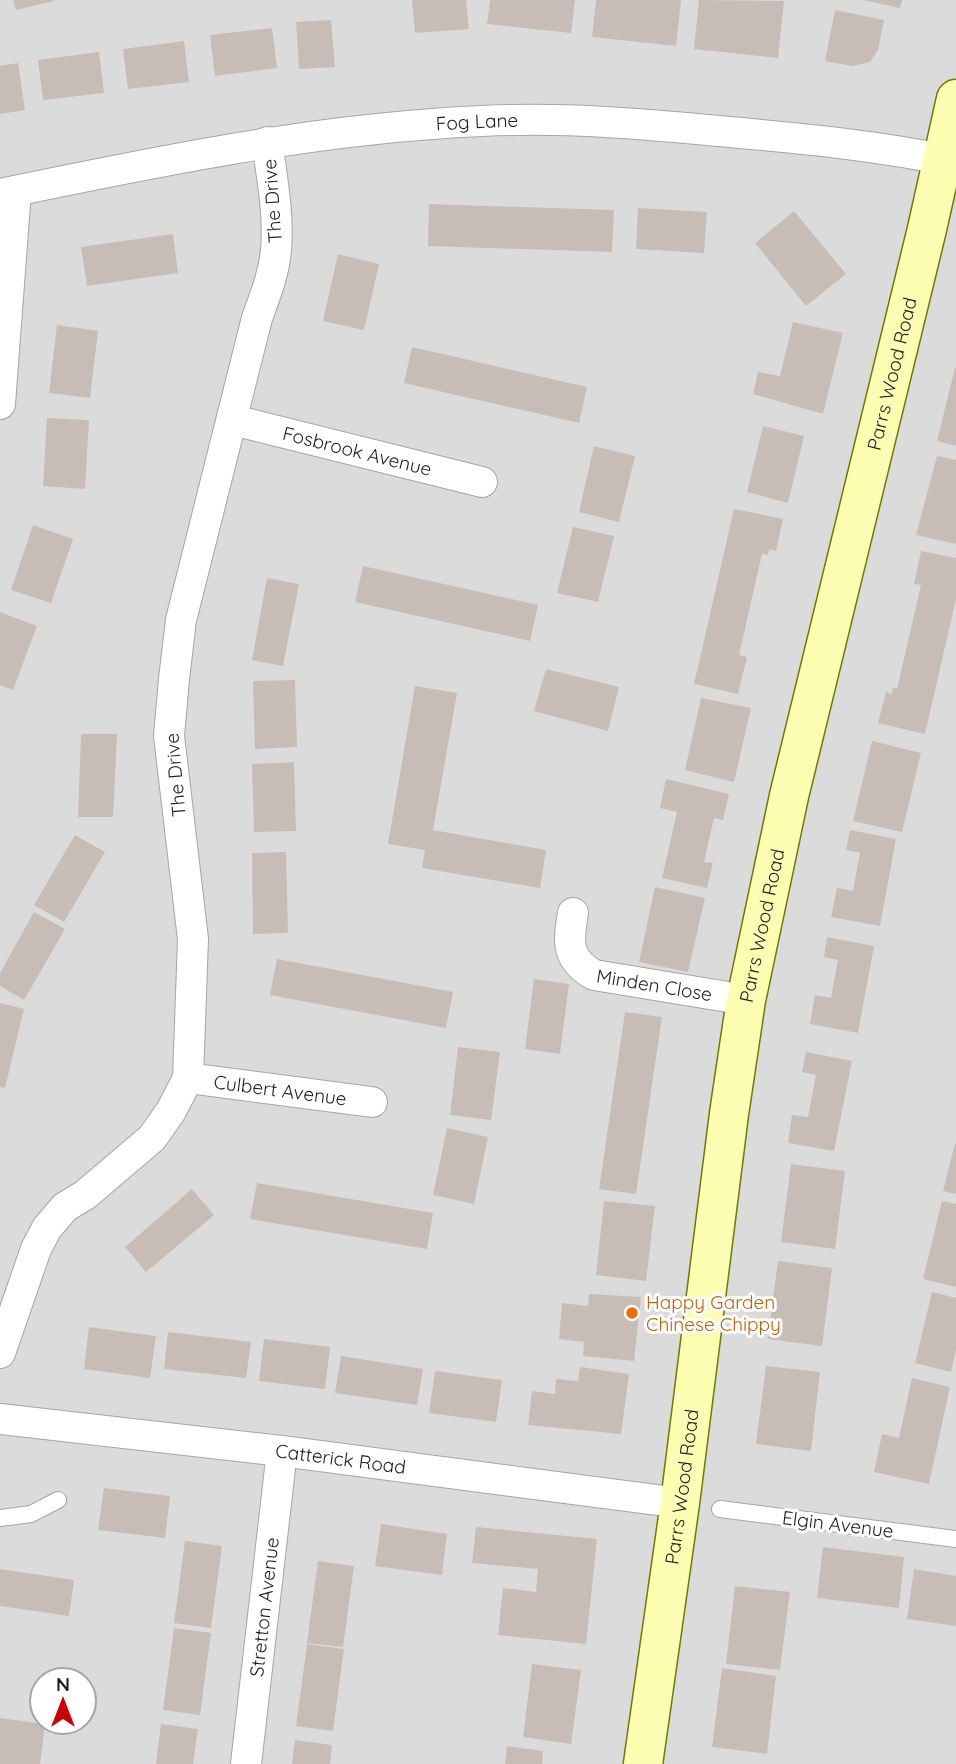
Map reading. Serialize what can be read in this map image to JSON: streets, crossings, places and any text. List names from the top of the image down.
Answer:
{
  "streets": {
    "street": [
      "Fog Lane",
      "The Drive",
      "Parrs Wood Road",
      "Fosbrook Avenue",
      "Minden Close",
      "Culbert Avenue",
      "Catterick Road",
      "Stretton Avenue"
    ],
    "lane": ["Elgin Avenue"]
  },
  "crossings": [
    ["Fog Lane", "The Drive"],
    ["Fog Lane", "Parrs Wood Road"],
    ["The Drive", "Fosbrook Avenue"],
    ["The Drive", "Culbert Avenue"],
    ["Parrs Wood Road", "Minden Close"],
    ["Parrs Wood Road", "Catterick Road"],
    ["Catterick Road", "Stretton Avenue"]
  ],
  "places": ["Happy Garden Chinese Chippy"],
  "north": "top"
}
